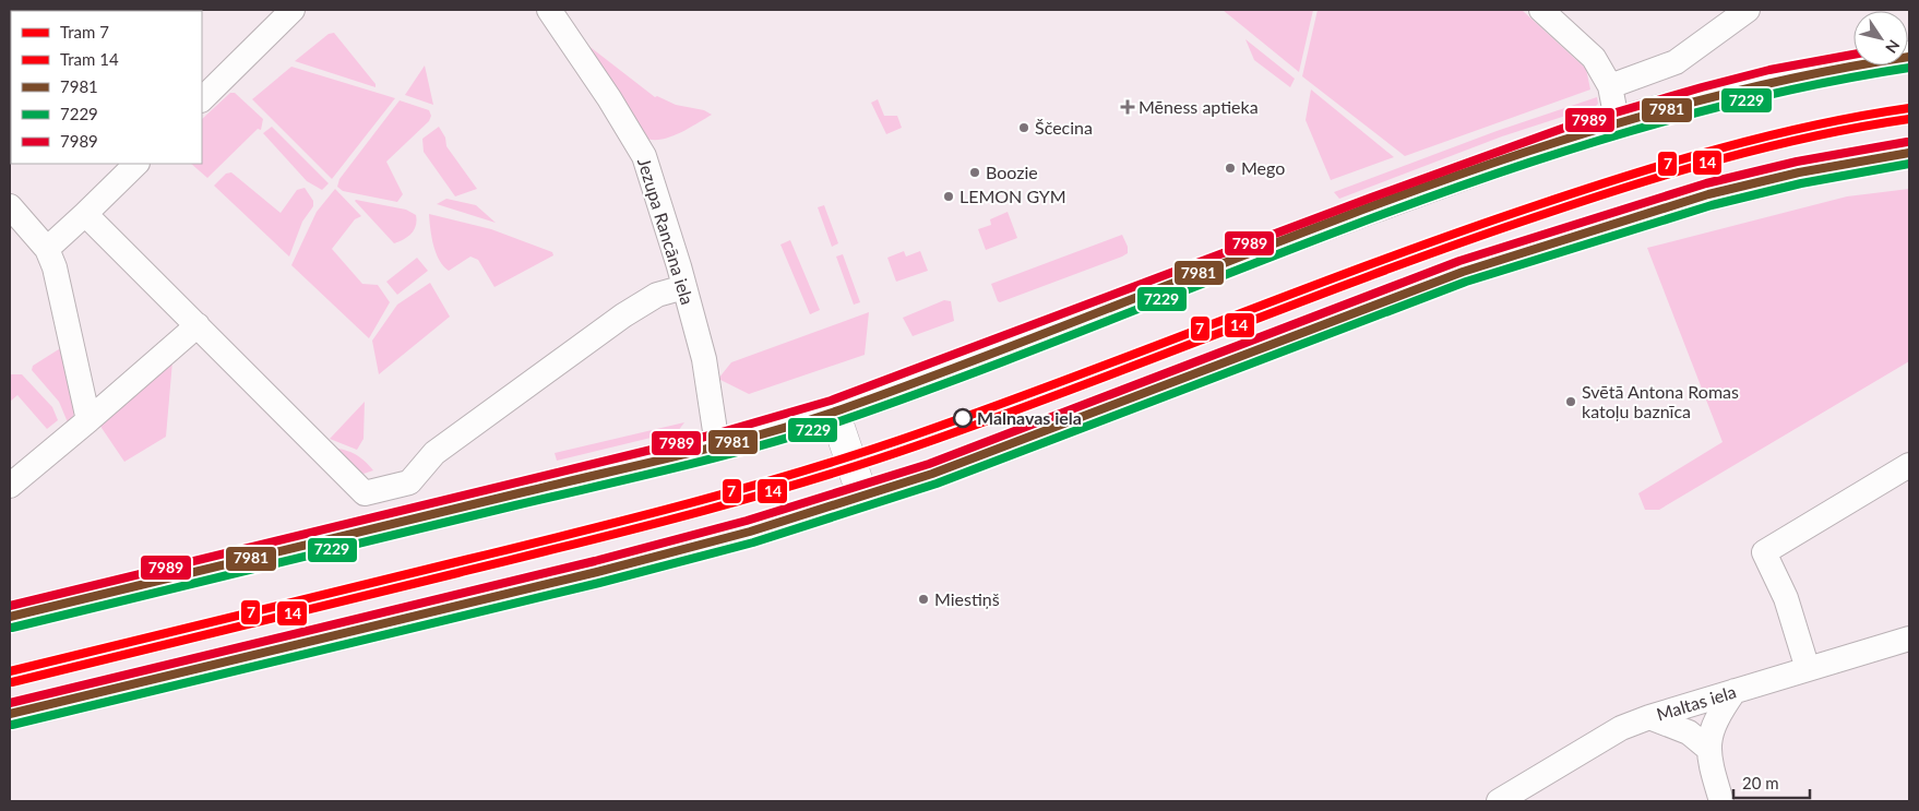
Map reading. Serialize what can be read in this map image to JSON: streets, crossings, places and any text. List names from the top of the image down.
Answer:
{
  "streets": {
    "street": ["Jezupa Rancāna iela", "Maltas iela"]
  },
  "places": {
    "health": ["Mēness aptieka"],
    "other": [
      "Ščecina",
      "Mego",
      "Boozie",
      "LEMON GYM",
      "Svētā Antona Romas katoļu baznīca",
      "Malnavas iela",
      "Miestiņš"
    ]
  },
  "lines": [
    "transit line 7989",
    "transit line 7981",
    "transit line 7229",
    "tram line 7",
    "tram line 14"
  ],
  "legend": [
    "Tram 7",
    "Tram 14",
    "7981",
    "7229",
    "7989"
  ],
  "scale_bar": "20 m",
  "north": "bottom right"
}
